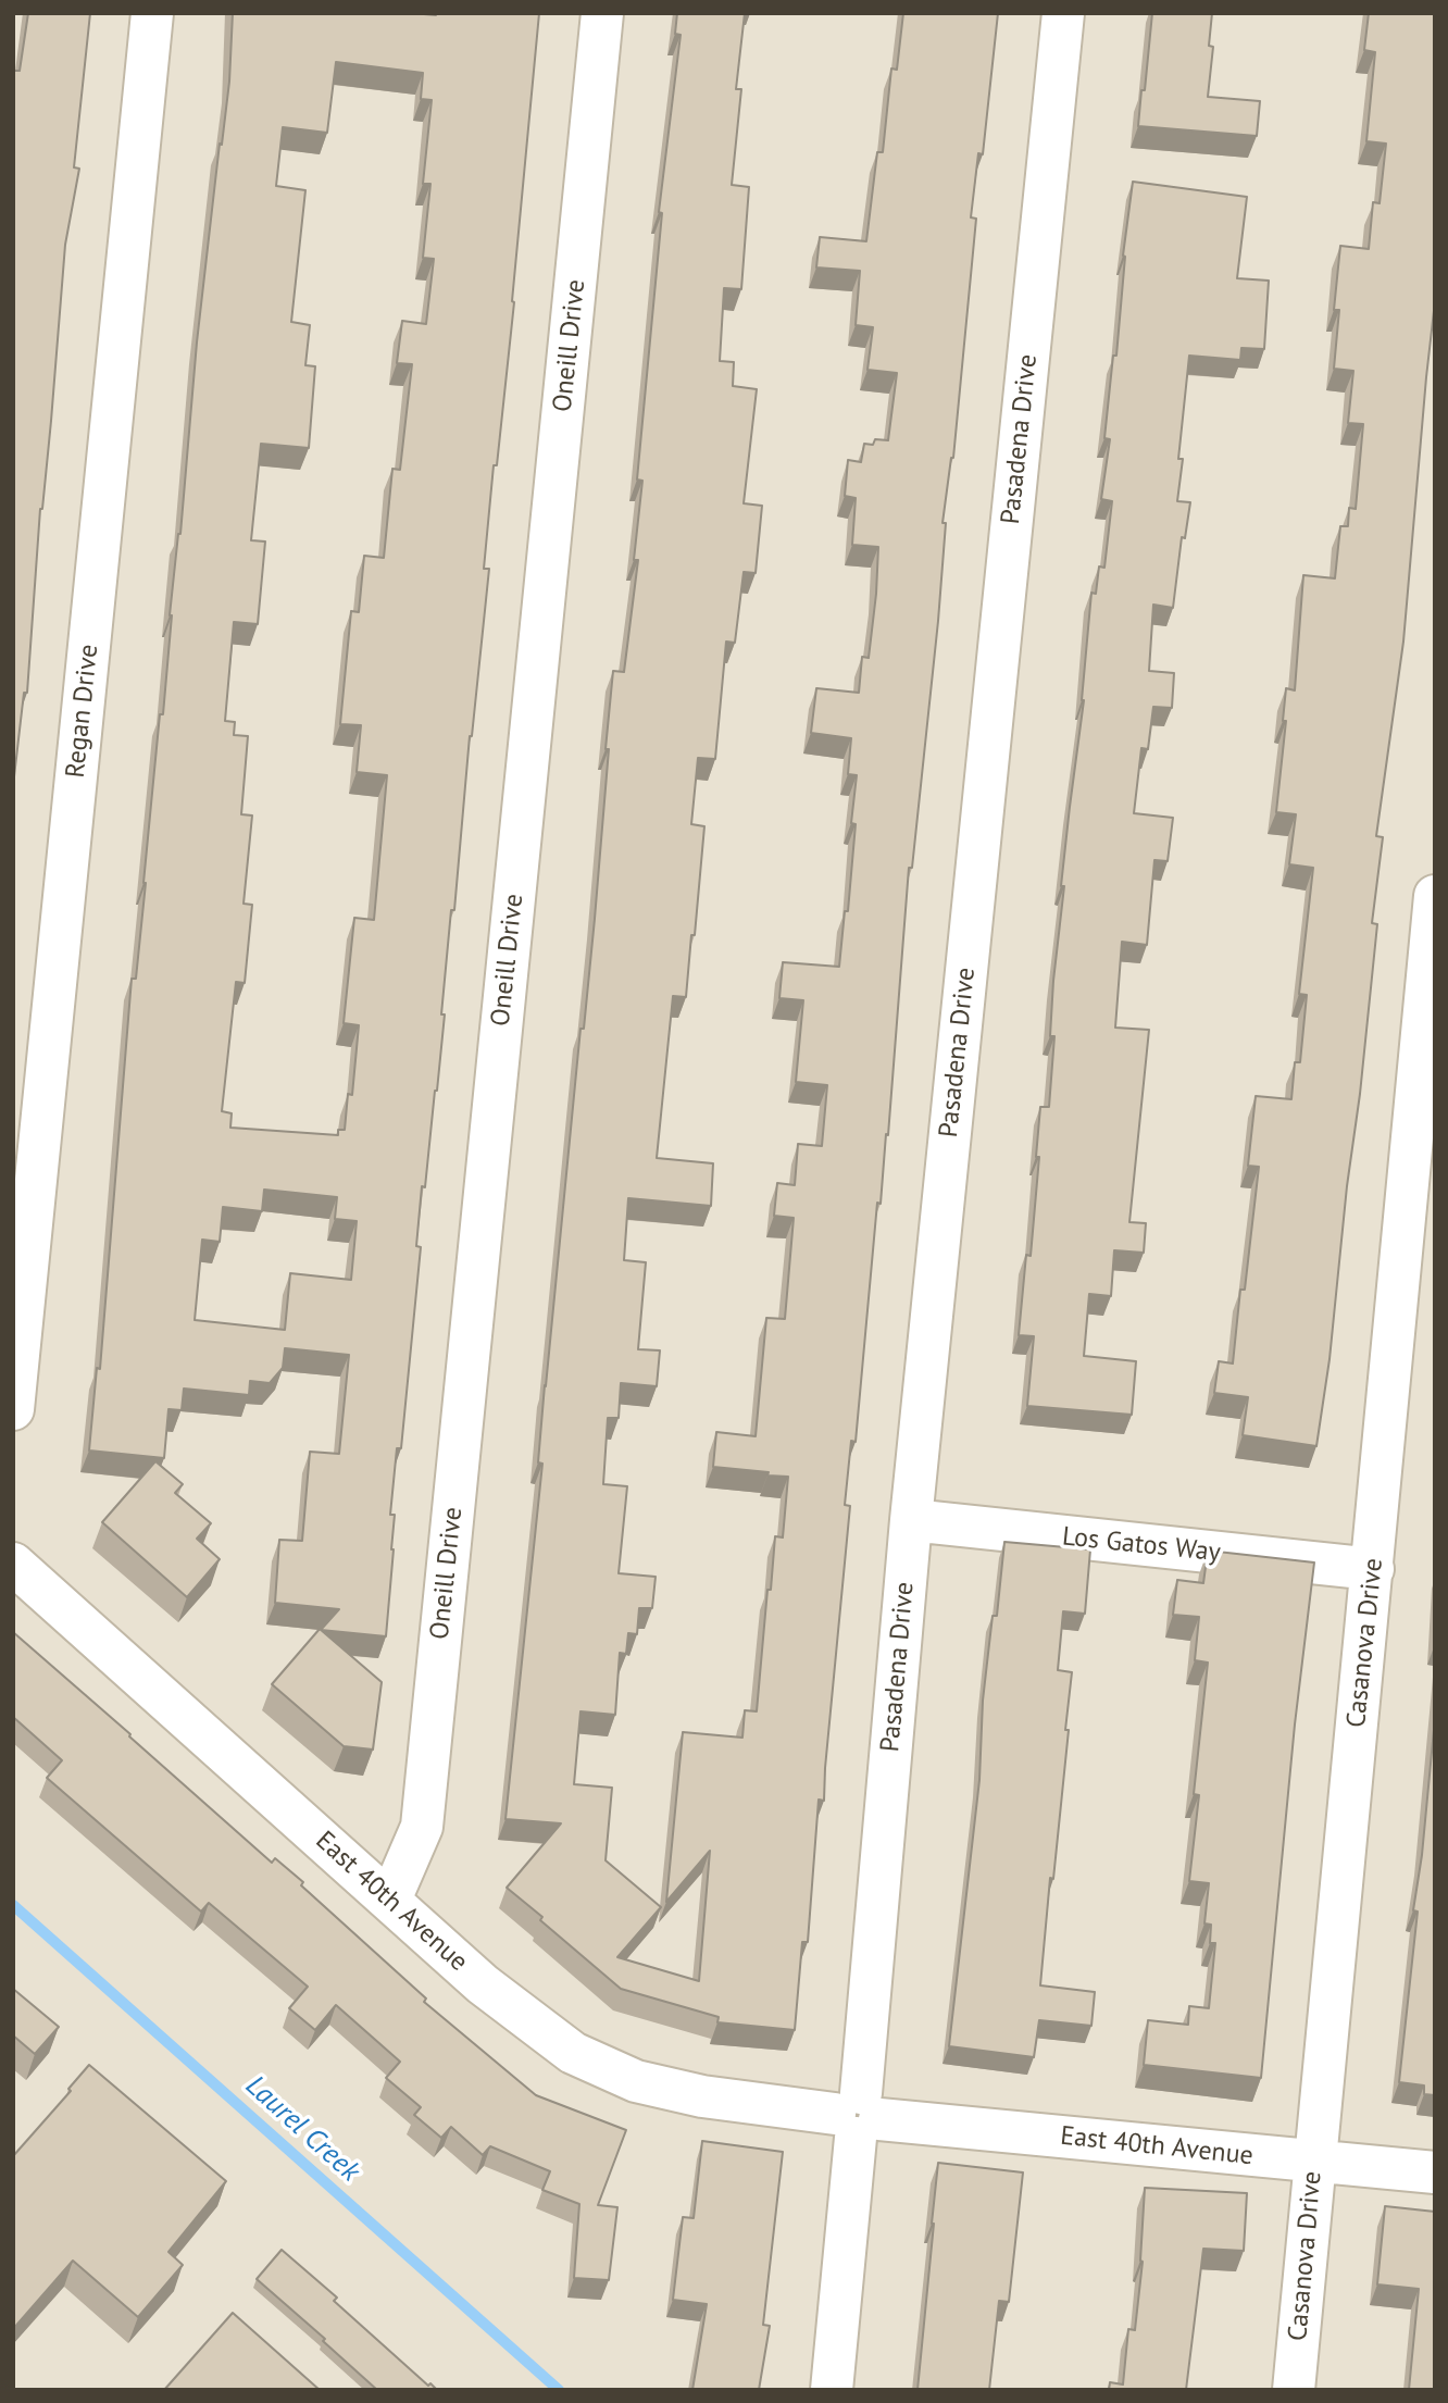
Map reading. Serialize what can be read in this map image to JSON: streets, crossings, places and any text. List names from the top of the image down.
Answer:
{
  "streets": {
    "street": [
      "Oneill Drive",
      "Pasadena Drive",
      "Regan Drive",
      "Los Gatos Way",
      "Casanova Drive",
      "East 40th Avenue"
    ]
  },
  "crossings": [
    ["Oneill Drive", "East 40th Avenue"],
    ["Pasadena Drive", "Los Gatos Way"],
    ["Pasadena Drive", "East 40th Avenue"],
    ["Los Gatos Way", "Casanova Drive"],
    ["Casanova Drive", "East 40th Avenue"]
  ],
  "water": ["Laurel Creek"]
}
